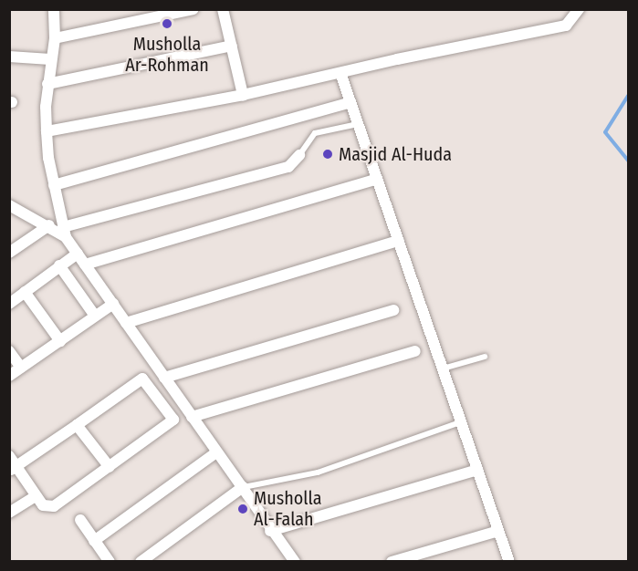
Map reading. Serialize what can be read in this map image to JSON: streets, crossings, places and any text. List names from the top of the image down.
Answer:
{
  "places": ["Musholla Ar-Rohman", "Masjid Al-Huda", "Musholla Al-Falah"]
}
